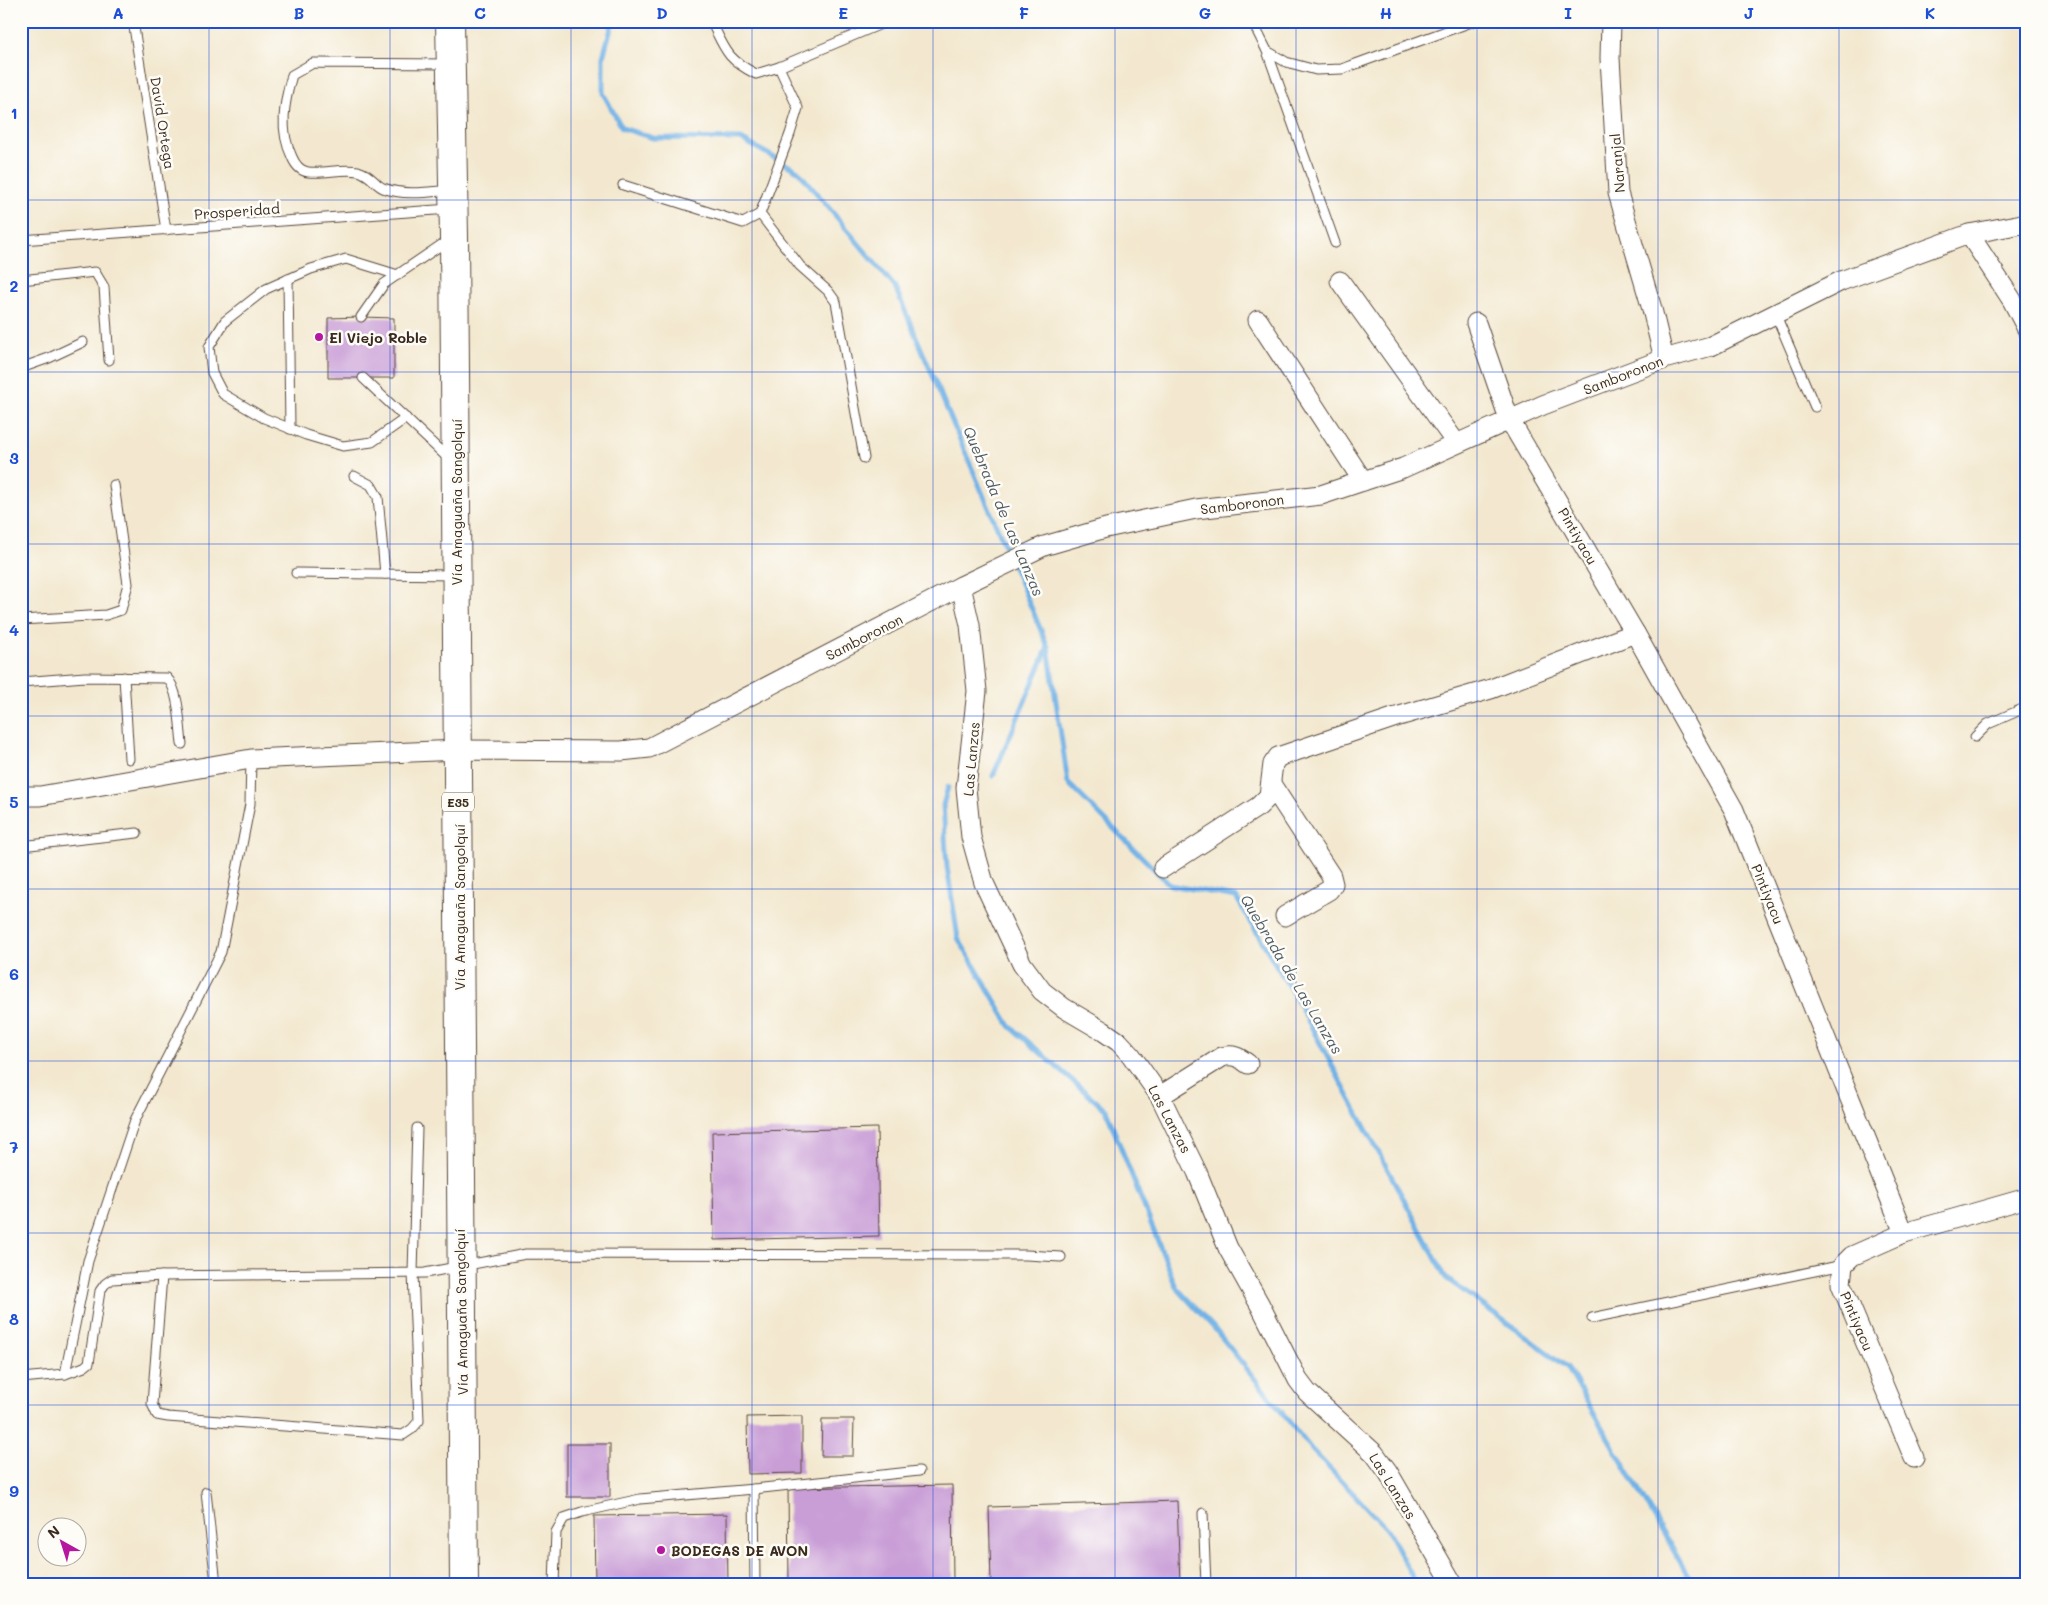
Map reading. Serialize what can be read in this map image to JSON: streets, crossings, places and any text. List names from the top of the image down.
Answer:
{
  "streets": {
    "highway": ["Vía Amaguaña Sangolquí", "E35"],
    "street": [
      "Naranjal",
      "Samboronon",
      "Pintiyacu",
      "Las Lanzas"
    ],
    "lane": ["David Ortega", "Prosperidad"]
  },
  "crossings": [
    ["David Ortega", "Prosperidad"],
    ["Naranjal", "Samboronon"],
    ["Prosperidad", "Vía Amaguaña Sangolquí"],
    ["Samboronon", "Vía Amaguaña Sangolquí"],
    ["Samboronon", "Pintiyacu"],
    ["Samboronon", "Las Lanzas"]
  ],
  "water": ["Quebrada de Las Lanzas"],
  "places": ["El Viejo Roble", "BODEGAS DE AVON"],
  "north": "top left",
  "grid": {
    "columns": [
      "A",
      "B",
      "C",
      "D",
      "E",
      "F",
      "G",
      "H",
      "I",
      "J",
      "K"
    ],
    "rows": [
      "1",
      "2",
      "3",
      "4",
      "5",
      "6",
      "7",
      "8",
      "9"
    ]
  }
}
